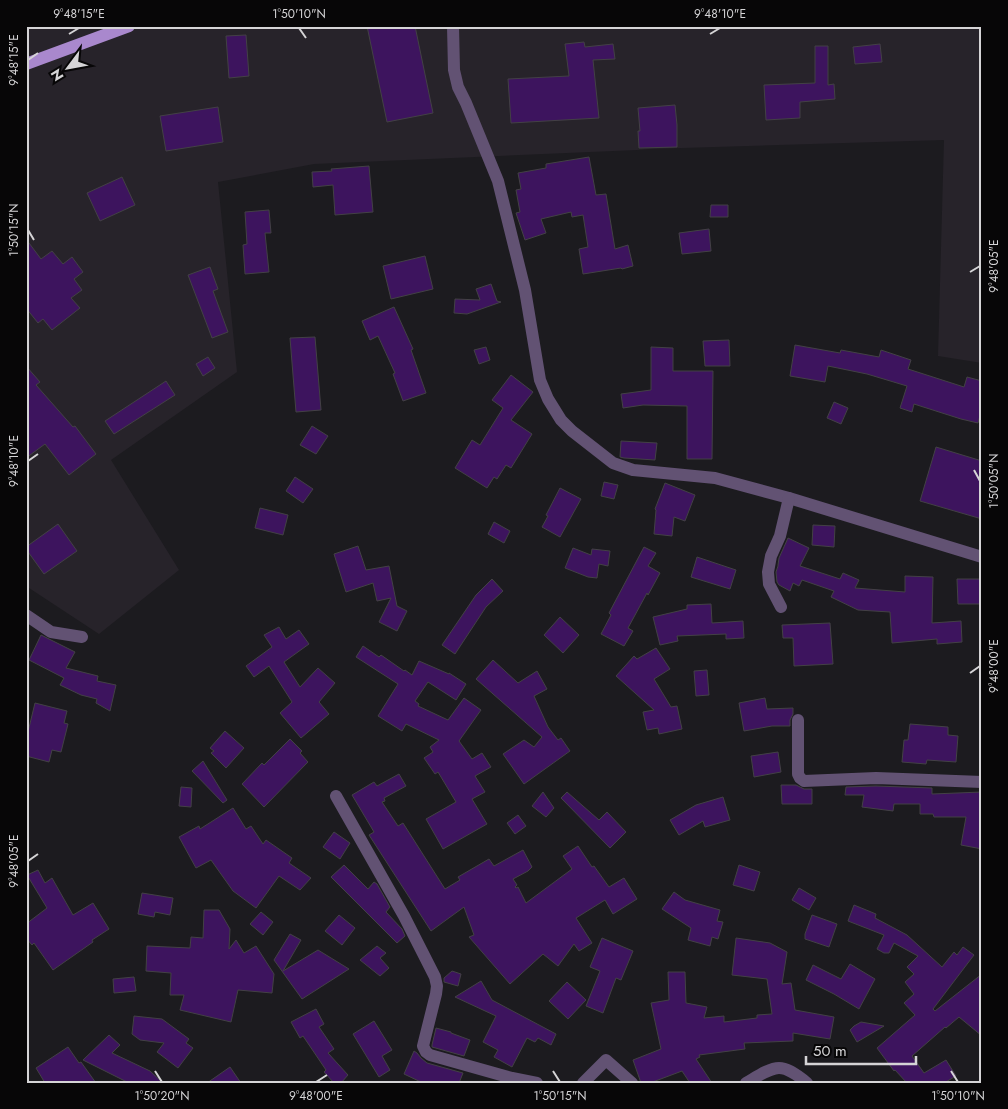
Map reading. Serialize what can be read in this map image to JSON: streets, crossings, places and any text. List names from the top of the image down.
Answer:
{
  "scale_bar": "50 m",
  "north": "bottom left",
  "coordinates": [
    "9°48'15\"E",
    "1°50'10\"N",
    "9°48'10\"E",
    "1°50'15\"N",
    "9°48'05\"E",
    "1°50'05\"N",
    "9°48'00\"E",
    "1°50'20\"N"
  ]
}
